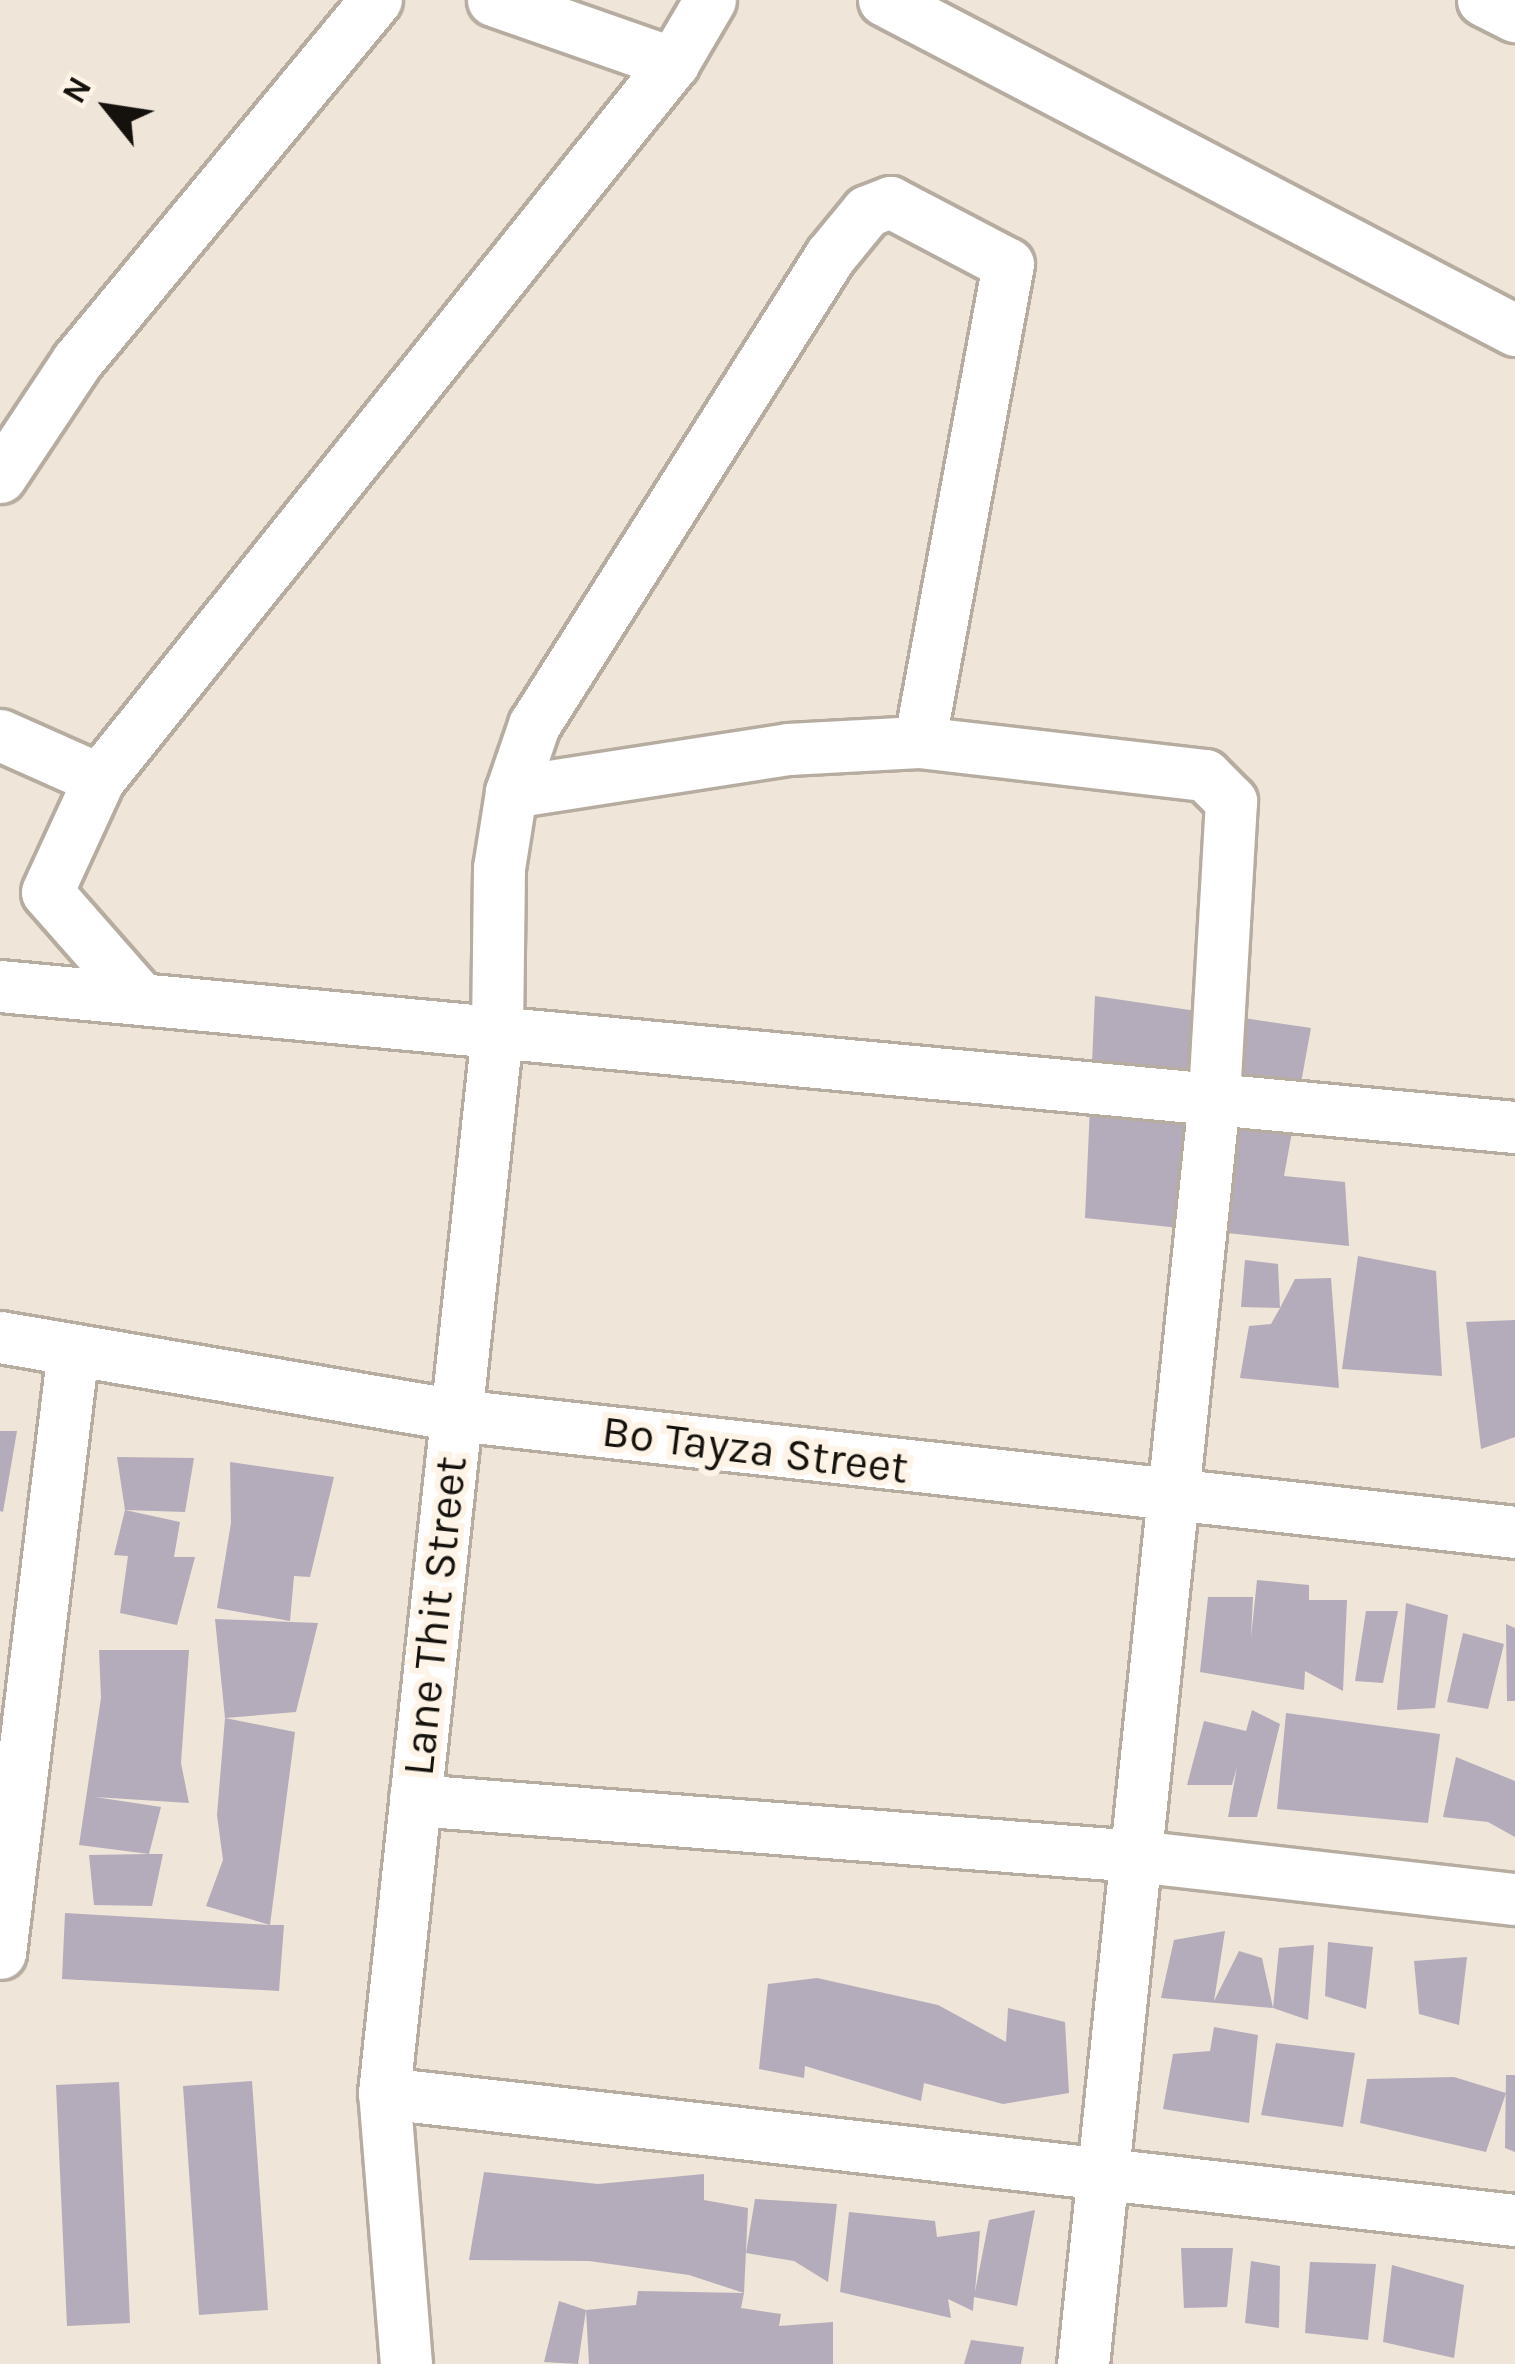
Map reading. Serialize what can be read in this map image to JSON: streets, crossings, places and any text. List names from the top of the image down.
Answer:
{
  "streets": {
    "street": ["Bo Tayza Street", "Lane Thit Street"]
  },
  "crossings": [
    ["Bo Tayza Street", "Lane Thit Street"]
  ],
  "north": "top left"
}
